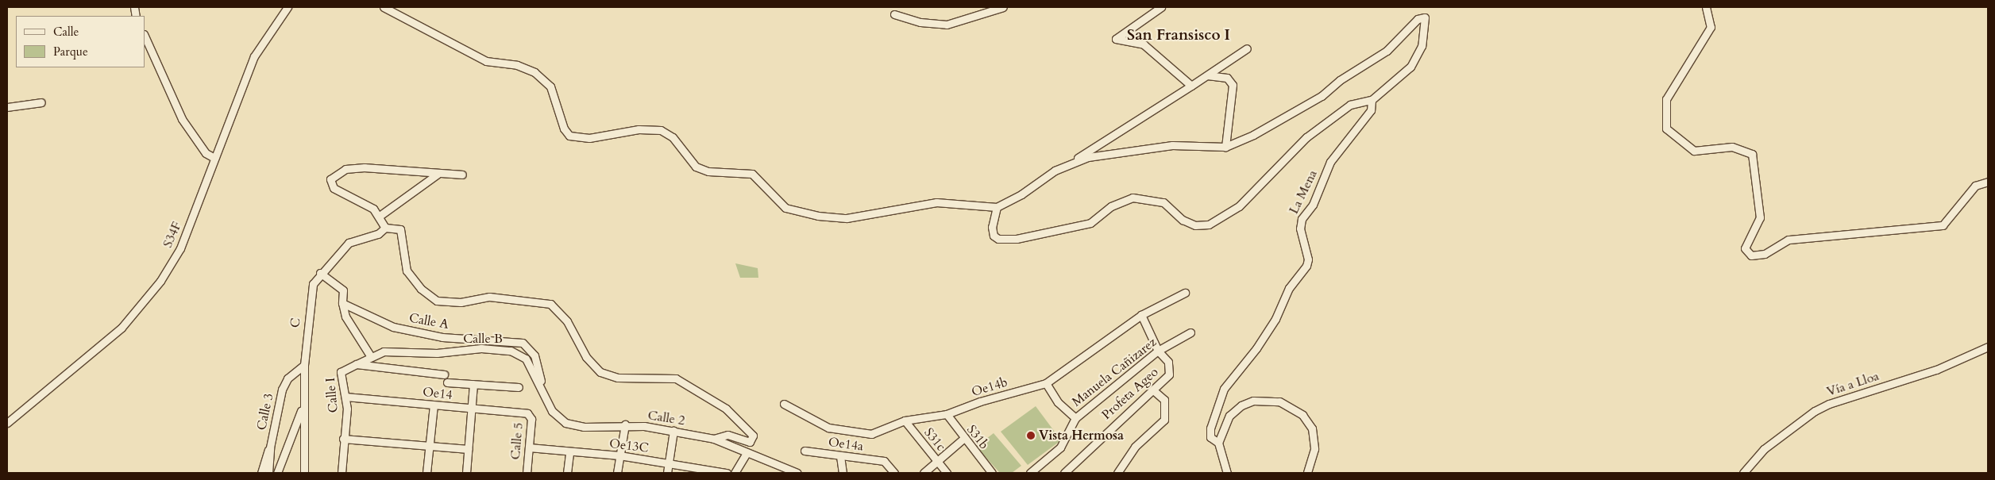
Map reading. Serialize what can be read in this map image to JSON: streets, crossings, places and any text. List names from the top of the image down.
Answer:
{
  "streets": {
    "street": [
      "La Mena",
      "S34F",
      "Calle A",
      "C",
      "Calle B",
      "Manuela Cañizarez",
      "Vía a Lloa",
      "Oe14b",
      "Oe14",
      "Profeta Ageo",
      "Calle I",
      "Calle 3",
      "Calle 2",
      "S31b",
      "S31c",
      "Calle 5",
      "Oe14a",
      "Oe13C"
    ]
  },
  "crossings": [
    ["Calle A", "Calle B"],
    ["Calle A", "Calle 2"],
    ["C", "Calle 3"],
    ["Calle B", "Calle I"],
    ["Calle B", "Calle 2"],
    ["Manuela Cañizarez", "Profeta Ageo"],
    ["Oe14b", "S31b"],
    ["Oe14b", "S31c"],
    ["Oe14", "Calle I"],
    ["Oe14", "Calle 5"],
    ["Calle 5", "Oe13C"]
  ],
  "districts": ["San Fransisco I"],
  "places": ["Vista Hermosa"],
  "legend": ["Calle", "Parque"]
}
